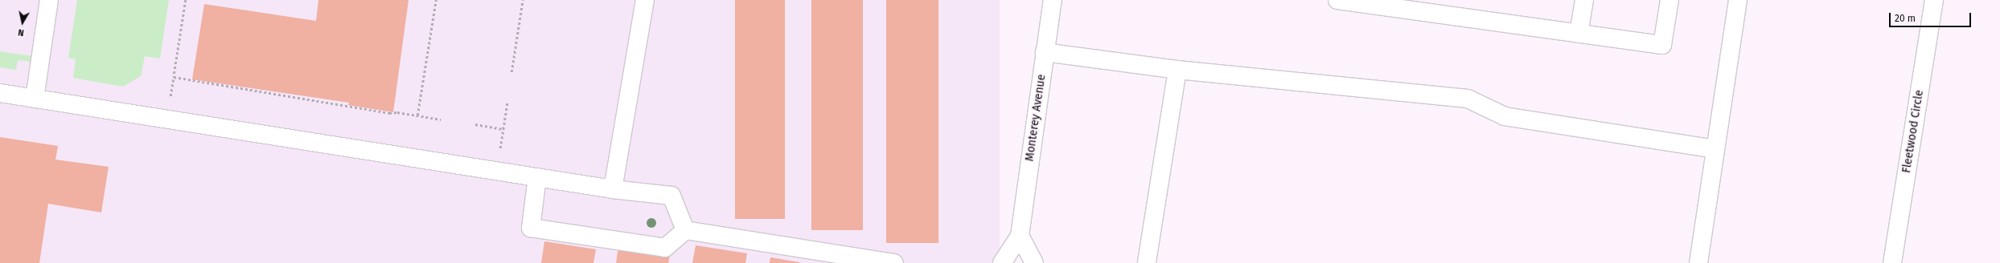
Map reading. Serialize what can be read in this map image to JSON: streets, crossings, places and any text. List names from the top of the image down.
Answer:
{
  "streets": {
    "street": ["Monterey Avenue", "Fleetwood Circle"]
  },
  "scale_bar": "20 m",
  "north": "bottom"
}
